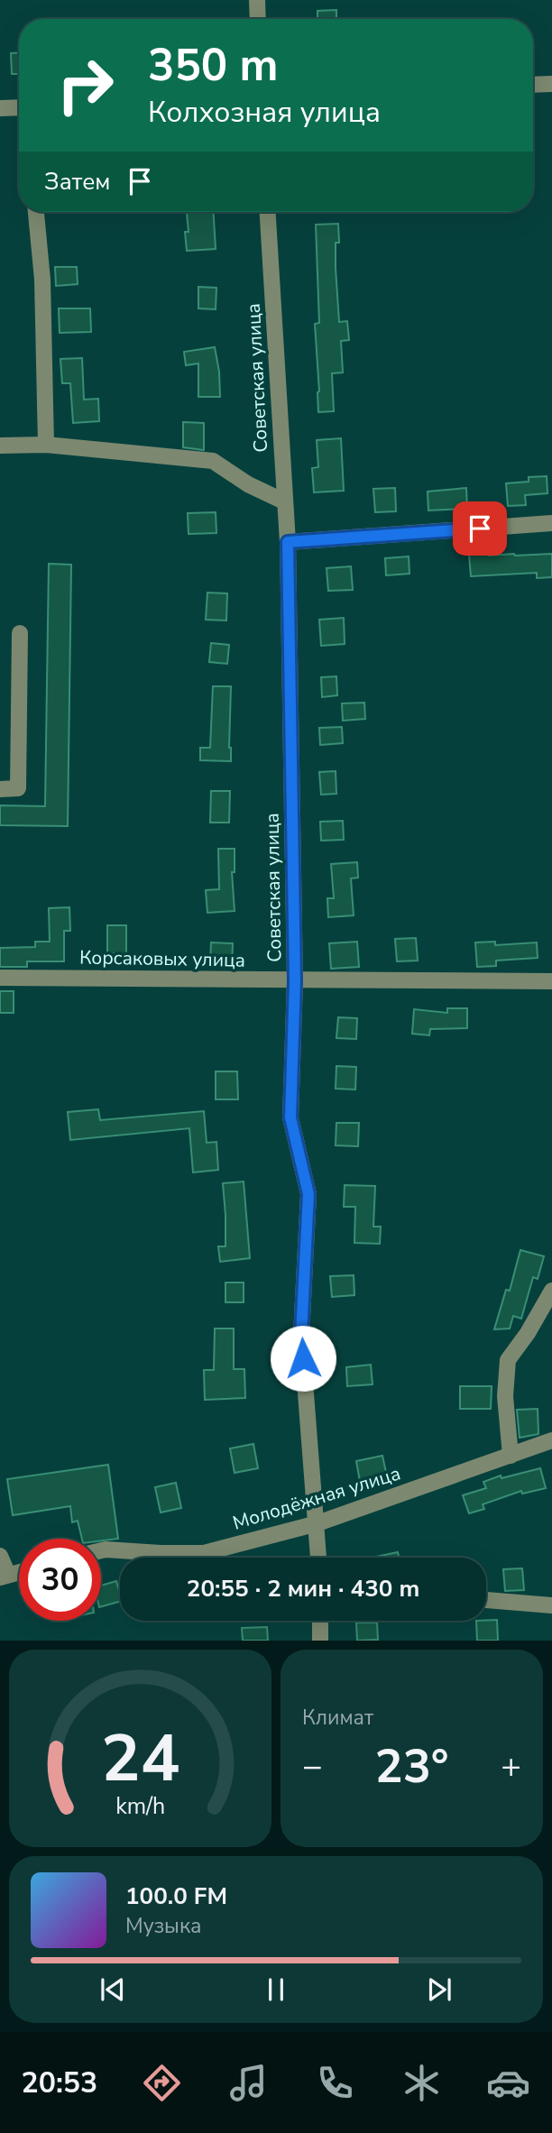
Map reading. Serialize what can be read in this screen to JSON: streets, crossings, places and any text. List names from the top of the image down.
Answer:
{
  "streets": {
    "street": ["Советская улица", "Корсаковых улица", "Молодёжная улица"]
  },
  "crossings": [
    ["Советская улица", "Корсаковых улица"],
    ["Советская улица", "Молодёжная улица"]
  ],
  "page": {
    "turn": ["350 m", "Колхозная улица"],
    "then": "Затем",
    "limit": "30",
    "trip": "20:55 · 2 мин · 430 m",
    "tile": "Климат",
    "heat": ["−", "23°", "+"],
    "song": ["100.0 FM", "Музыка"],
    "tabs": "20:53",
    "gauge": ["24", "km/h"]
  }
}
